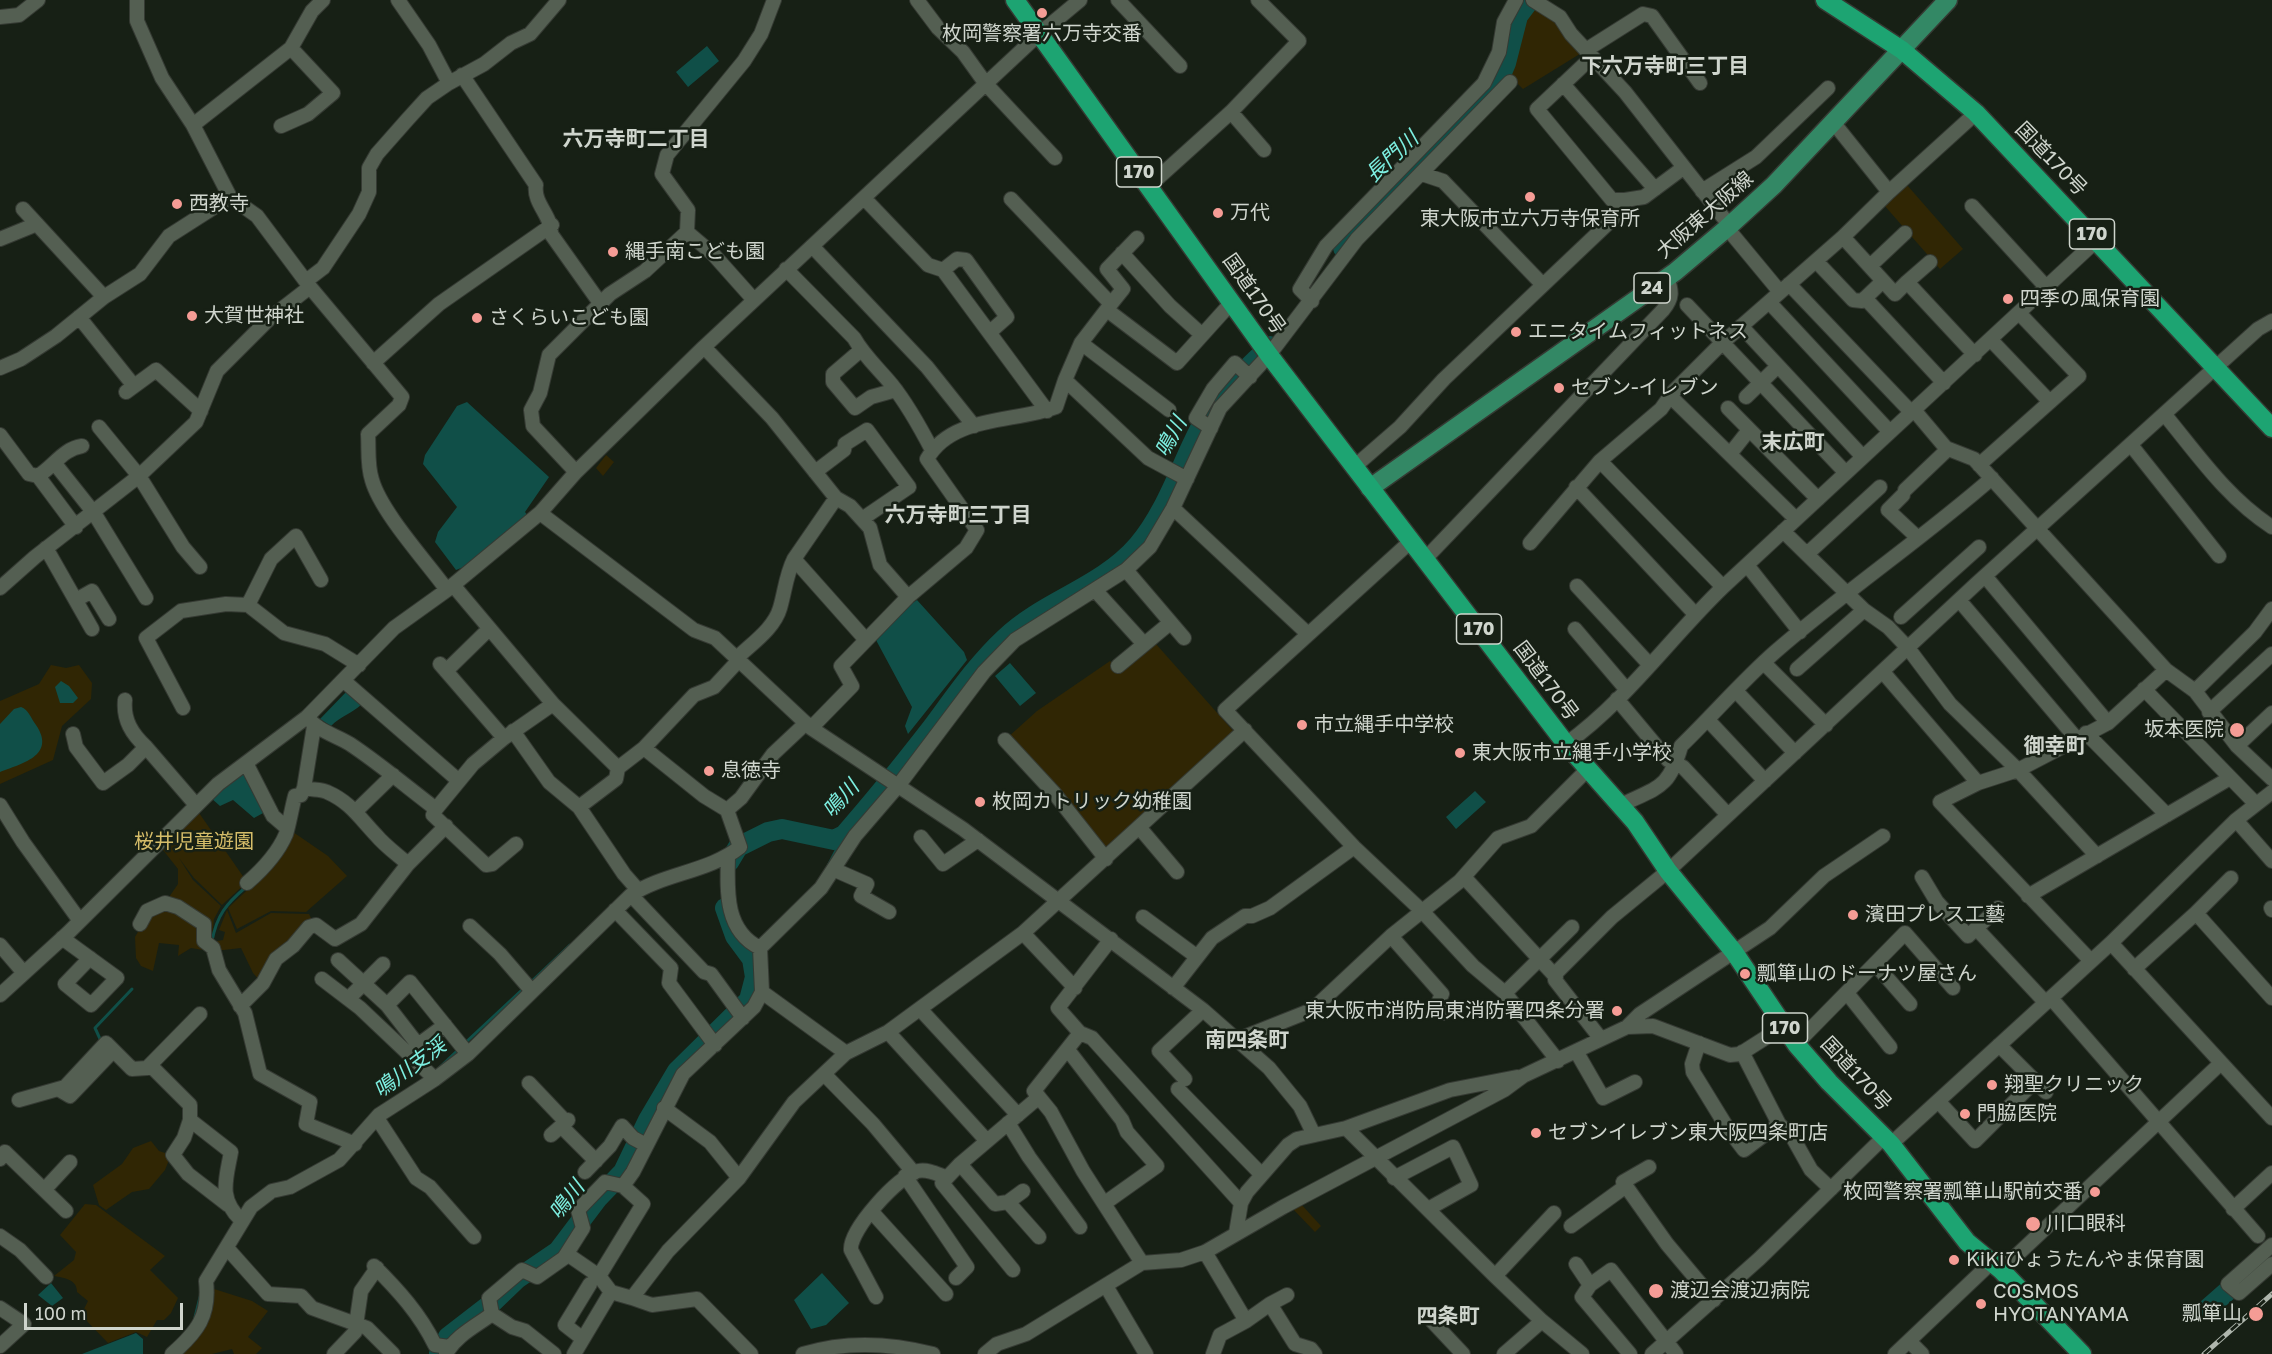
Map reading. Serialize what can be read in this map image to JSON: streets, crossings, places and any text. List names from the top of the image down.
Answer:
{
  "streets": {
    "highway": ["国道170号", "170"],
    "main road": ["大阪東大阪線", "24"]
  },
  "crossings": [
    ["国道170号", "大阪東大阪線"]
  ],
  "districts": [
    "下六万寺町三丁目",
    "六万寺町二丁目",
    "末広町",
    "六万寺町三丁目",
    "御幸町",
    "南四条町",
    "四条町"
  ],
  "water": ["長門川", "鳴川", "鳴川支渓"],
  "parks": ["桜井児童遊園"],
  "places": [
    "枚岡警察署六万寺交番",
    "東大阪市立六万寺保育所",
    "西教寺",
    "万代",
    "縄手南こども園",
    "四季の風保育園",
    "大賀世神社",
    "さくらいこども園",
    "エニタイムフィットネス",
    "セブン-イレブン",
    "市立縄手中学校",
    "坂本医院",
    "東大阪市立縄手小学校",
    "息徳寺",
    "枚岡カトリック幼稚園",
    "濱田プレス工藝",
    "瓢箪山のドーナツ屋さん",
    "東大阪市消防局東消防署四条分署",
    "翔聖クリニック",
    "門脇医院",
    "セブンイレブン東大阪四条町店",
    "枚岡警察署瓢箪山駅前交番",
    "川口眼科",
    "KiKiひょうたんやま保育園",
    "渡辺会渡辺病院",
    "COSMOS HYOTANYAMA",
    "瓢箪山"
  ],
  "scale_bar": "100 m"
}
